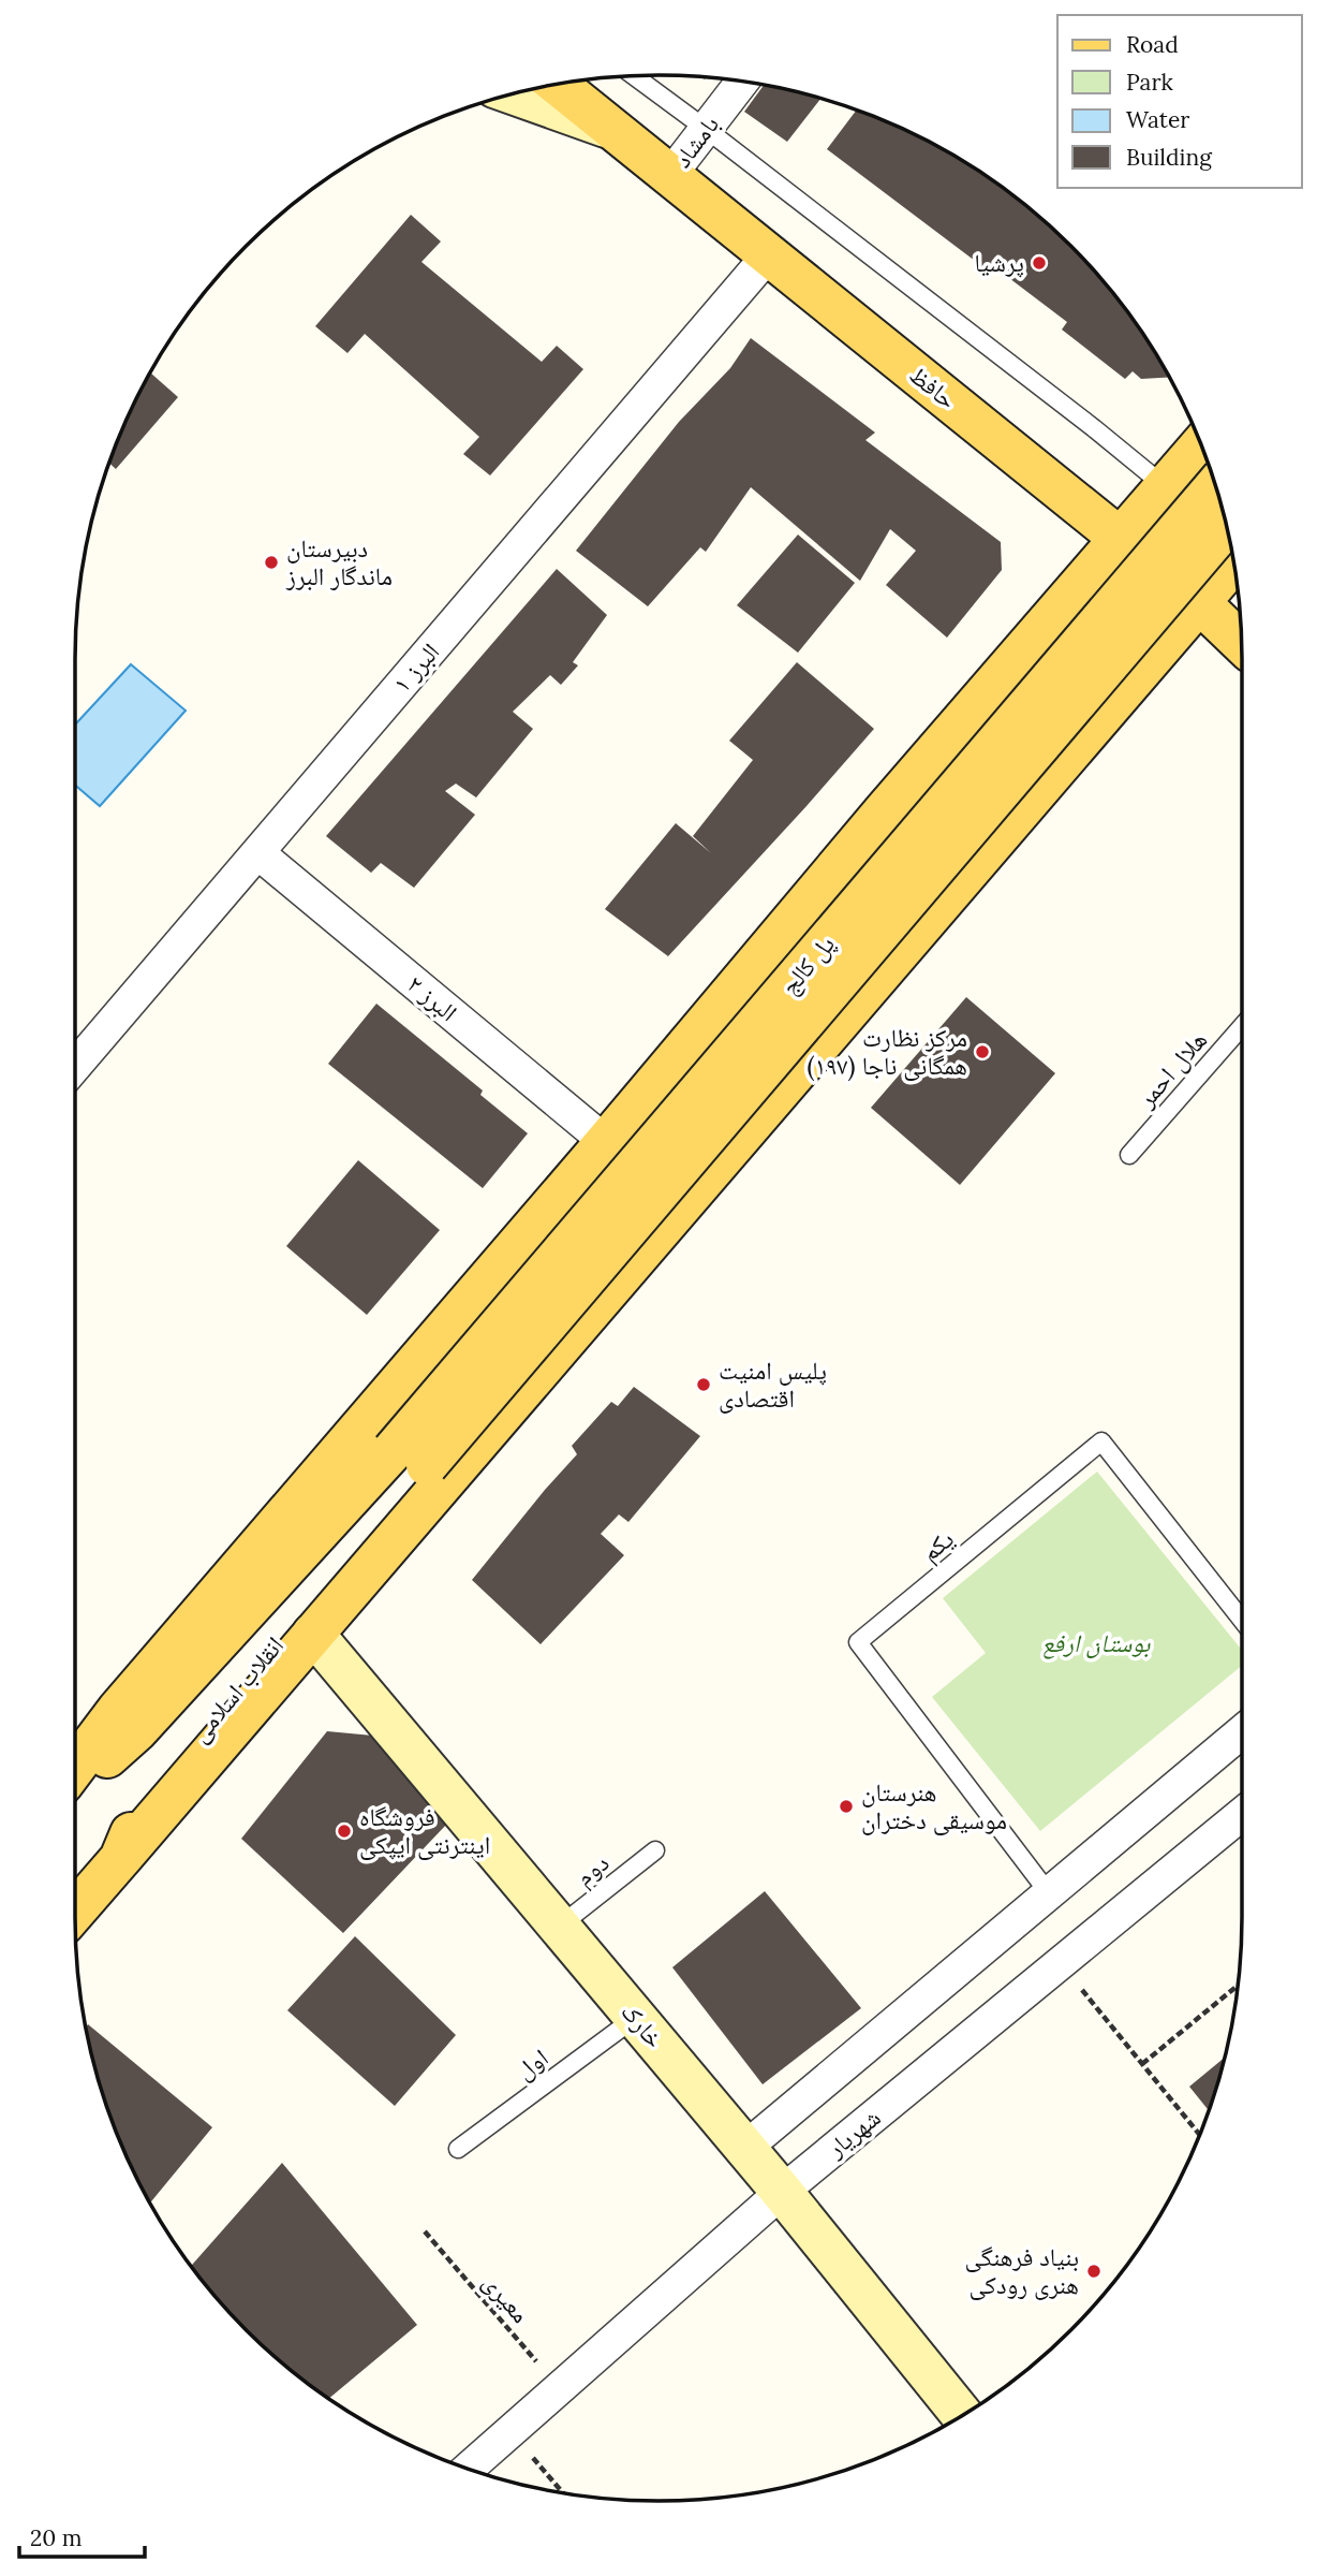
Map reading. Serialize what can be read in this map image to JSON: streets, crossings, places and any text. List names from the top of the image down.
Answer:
{
  "streets": {
    "main road": ["حافظ", "پل کالج", "انقلاب اسلامی"],
    "street": [
      "بامشاد",
      "البرز ۱",
      "البرز ۲",
      "خارک",
      "شهریار"
    ],
    "lane": [
      "هلال احمر",
      "یکم",
      "دوم",
      "اول"
    ],
    "path": ["معیری"]
  },
  "crossings": [
    ["بامشاد", "حافظ"],
    ["حافظ", "البرز ۱"],
    ["البرز ۱", "البرز ۲"],
    ["پل کالج", "انقلاب اسلامی"],
    ["دوم", "خارک"],
    ["خارک", "اول"],
    ["خارک", "شهریار"],
    ["شهریار", "معیری"]
  ],
  "parks": ["بوستان ارفع"],
  "places": [
    "پرشیا",
    "دبیرستان ماندگار البرز",
    "مرکز نظارت همگانی ناجا (۱۹۷)",
    "پلیس امنیت اقتصادی",
    "هنرستان موسیقی دختران",
    "فروشگاه اینترنتی ایپکی",
    "بنیاد فرهنگی هنری رودکی"
  ],
  "legend": [
    "Road",
    "Park",
    "Water",
    "Building"
  ],
  "scale_bar": "20 m"
}
